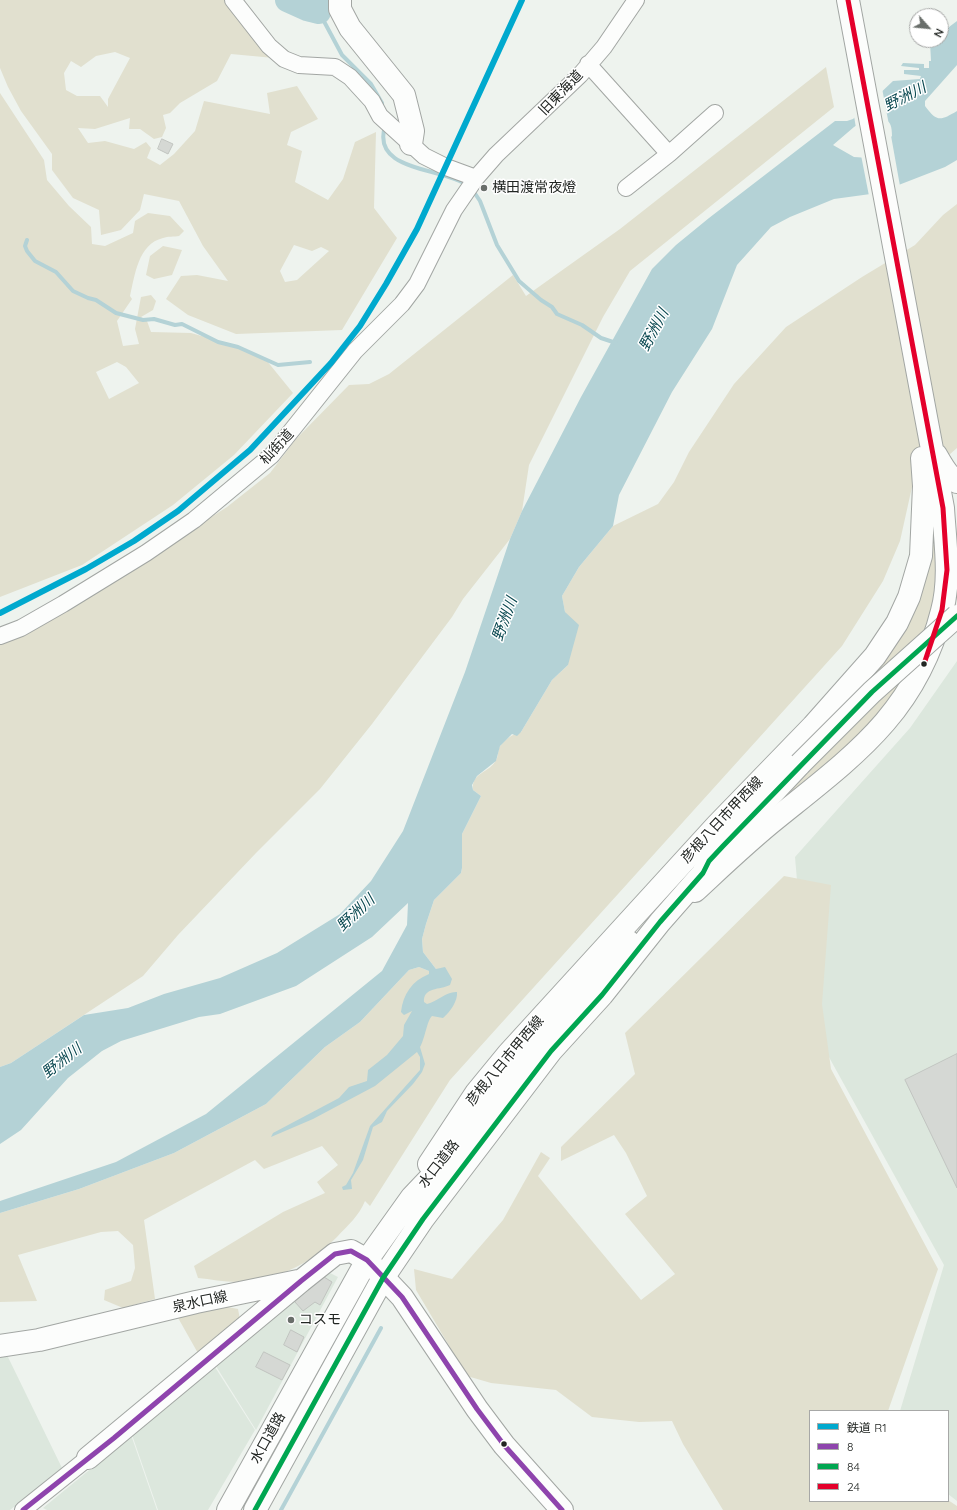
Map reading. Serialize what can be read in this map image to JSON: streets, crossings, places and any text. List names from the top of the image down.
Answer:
{
  "streets": {
    "main road": ["彦根八日市甲西線", "水口道路", "泉水口線"],
    "street": ["旧東海道", "杣街道"]
  },
  "crossings": [
    ["旧東海道", "杣街道"],
    ["彦根八日市甲西線", "水口道路"],
    ["水口道路", "泉水口線"]
  ],
  "water": ["野洲川"],
  "places": ["横田渡常夜燈", "コスモ"],
  "lines": [
    "rail line R1",
    "transit line 24",
    "transit line 84",
    "transit line 8"
  ],
  "legend": [
    "鉄道 R1",
    "8",
    "84",
    "24"
  ],
  "north": "bottom right"
}
